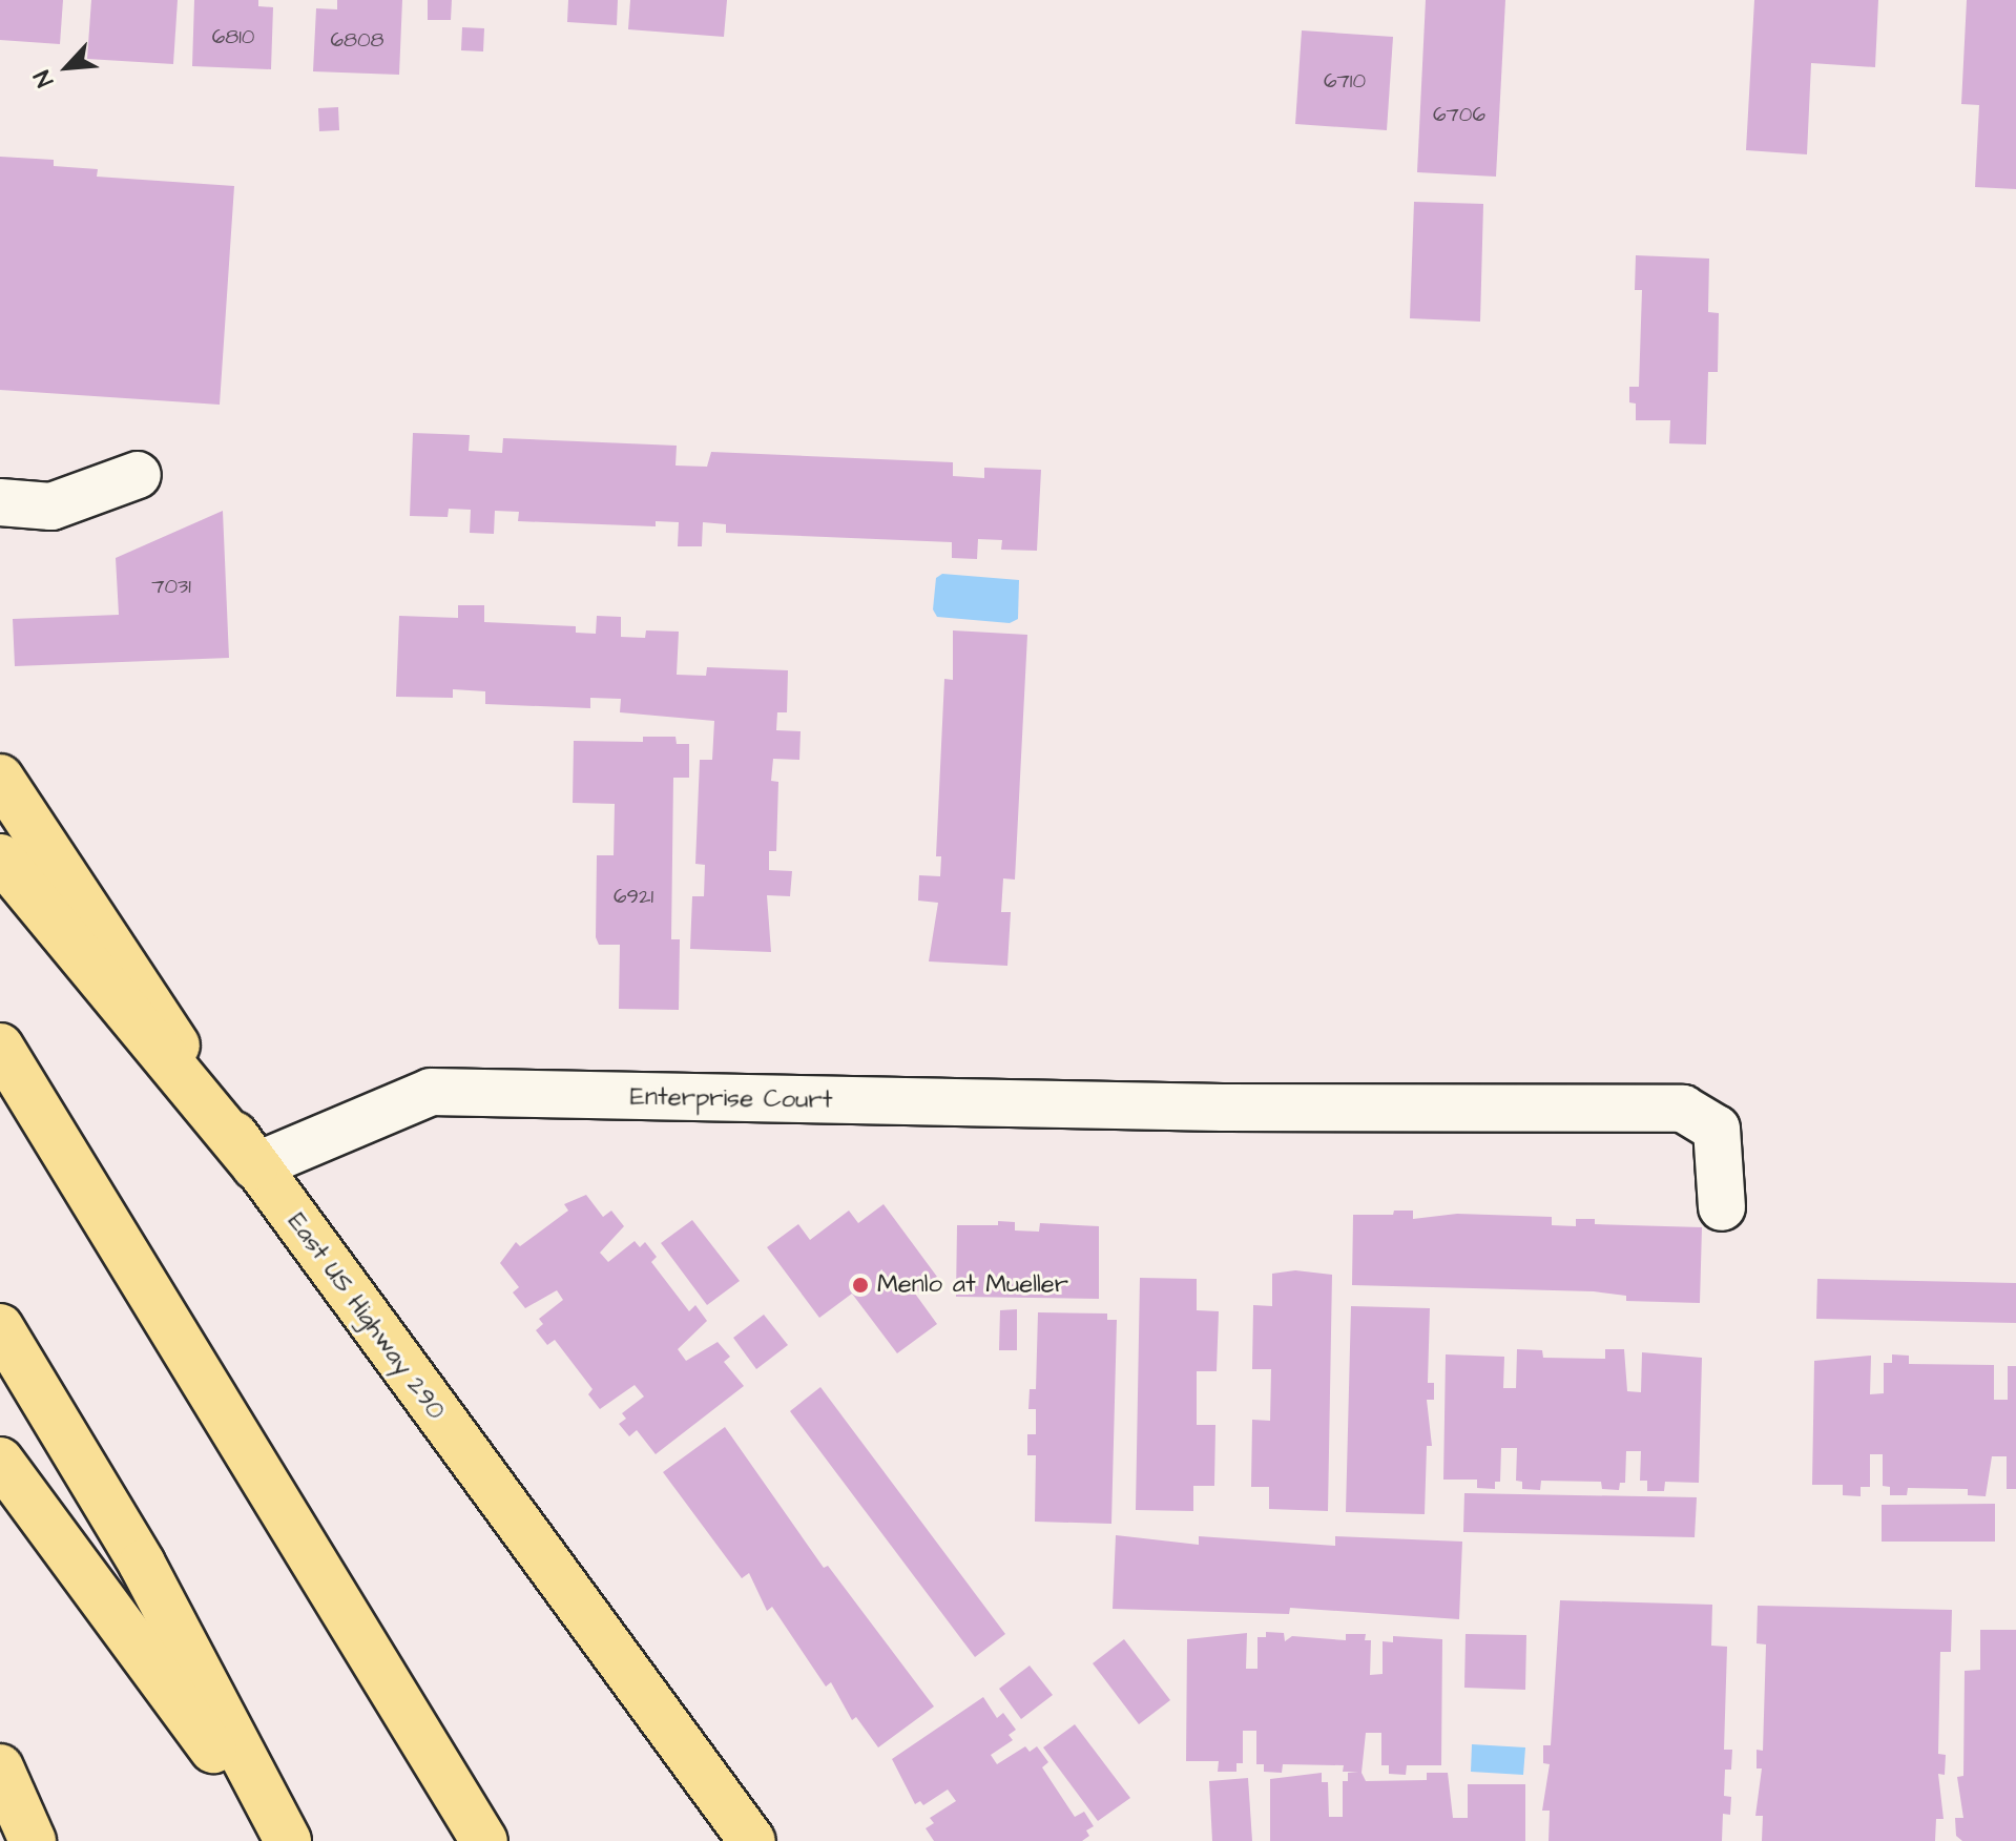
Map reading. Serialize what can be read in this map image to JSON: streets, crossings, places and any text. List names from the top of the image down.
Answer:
{
  "streets": {
    "main road": ["East US Highway 290"],
    "street": ["Enterprise Court"]
  },
  "crossings": [
    ["Enterprise Court", "East US Highway 290"]
  ],
  "places": ["Menlo at Mueller"],
  "house_numbers": [
    "6810",
    "6808",
    "6710",
    "6706",
    "7031",
    "6921"
  ],
  "north": "bottom left"
}
